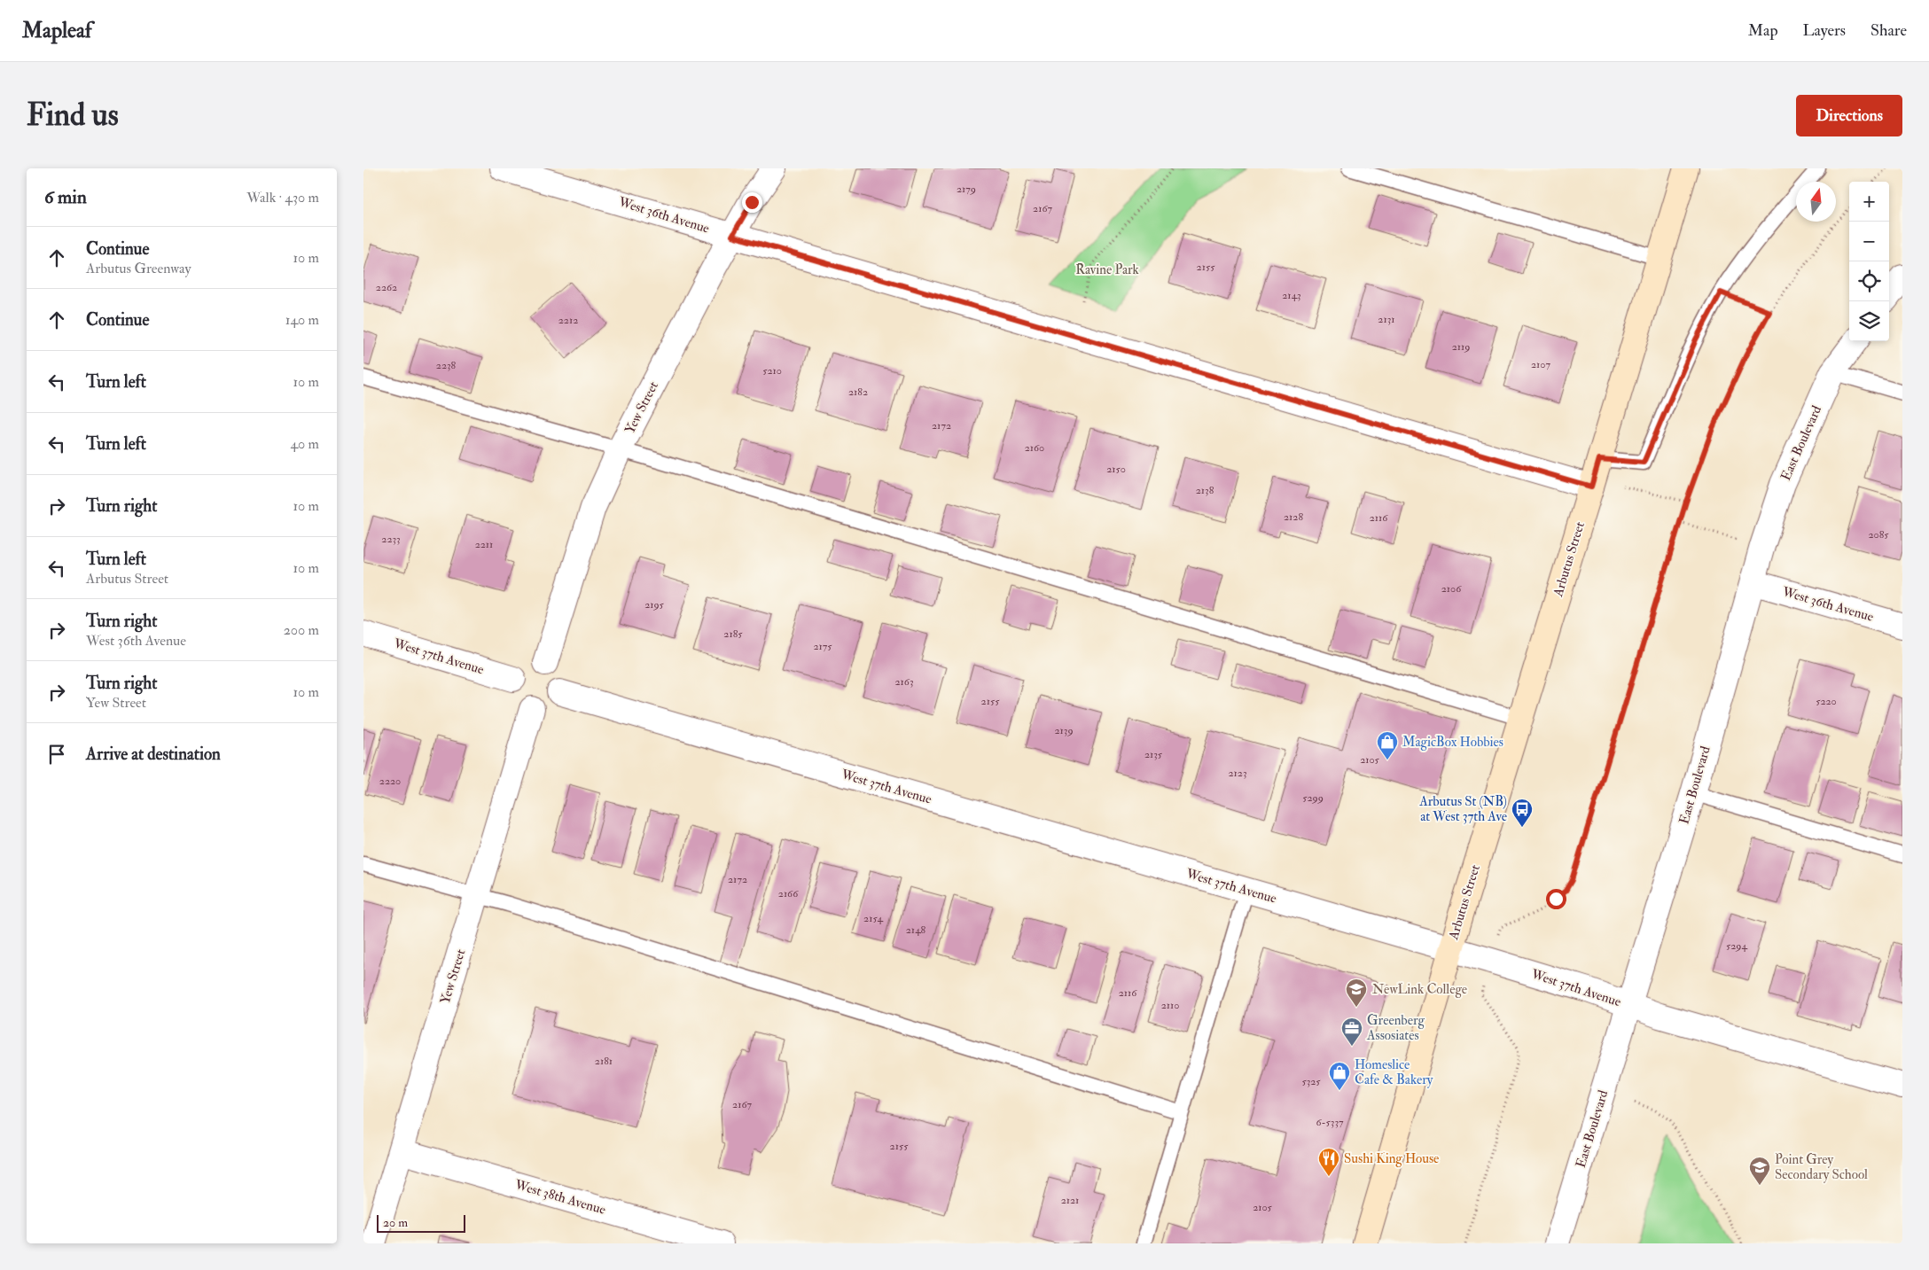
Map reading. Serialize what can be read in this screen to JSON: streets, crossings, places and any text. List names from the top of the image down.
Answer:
{
  "streets": {
    "main road": ["Arbutus Street"],
    "street": [
      "West 36th Avenue",
      "Yew Street",
      "East Boulevard",
      "West 37th Avenue",
      "West 38th Avenue"
    ]
  },
  "crossings": [
    ["West 36th Avenue", "Yew Street"],
    ["West 36th Avenue", "East Boulevard"],
    ["West 36th Avenue", "Arbutus Street"],
    ["Yew Street", "West 37th Avenue"],
    ["Yew Street", "West 38th Avenue"],
    ["East Boulevard", "West 37th Avenue"],
    ["Arbutus Street", "West 37th Avenue"]
  ],
  "parks": ["Ravine Park"],
  "places": {
    "shop": ["MagicBox Hobbies", "Homeslice Cafe & Bakery"],
    "bus stop": ["Arbutus St (NB) at West 37th Ave"],
    "school or university": ["NewLink College", "Point Grey Secondary School"],
    "office": ["Greenberg Assosiates"],
    "restaurant": ["Sushi King House"]
  },
  "house_numbers": [
    "2179",
    "2167",
    "2155",
    "2262",
    "2143",
    "2131",
    "2212",
    "2119",
    "2107",
    "2238",
    "5210",
    "2182",
    "2172",
    "2160",
    "2150",
    "2138",
    "2128",
    "2116",
    "2085",
    "2233",
    "2211",
    "2106",
    "2195",
    "2185",
    "2175",
    "2163",
    "2155",
    "5220",
    "2139",
    "2135",
    "2105",
    "2123",
    "2220",
    "5299",
    "2172",
    "2166",
    "2154",
    "2148",
    "5294",
    "2116",
    "2110",
    "2181",
    "5325",
    "2167",
    "6-5337",
    "2155",
    "2121",
    "2105"
  ],
  "scale_bar": "20 m",
  "north": "top",
  "page": {
    "header": "Mapleaf",
    "nav": ["Map", "Layers", "Share"],
    "buttons": "Directions",
    "title": "Find us",
    "heading": ["6 min", "Walk · 430 m"],
    "map_buttons": ["+", "−"],
    "list": [
      ["Continue", "Arbutus Greenway", "10 m"],
      ["Continue", "140 m"],
      ["Turn left", "10 m"],
      ["Turn left", "40 m"],
      ["Turn right", "10 m"],
      ["Turn left", "Arbutus Street", "10 m"],
      ["Turn right", "West 36th Avenue", "200 m"],
      ["Turn right", "Yew Street", "10 m"],
      "Arrive at destination"
    ],
    "scale": "20 m"
  }
}
